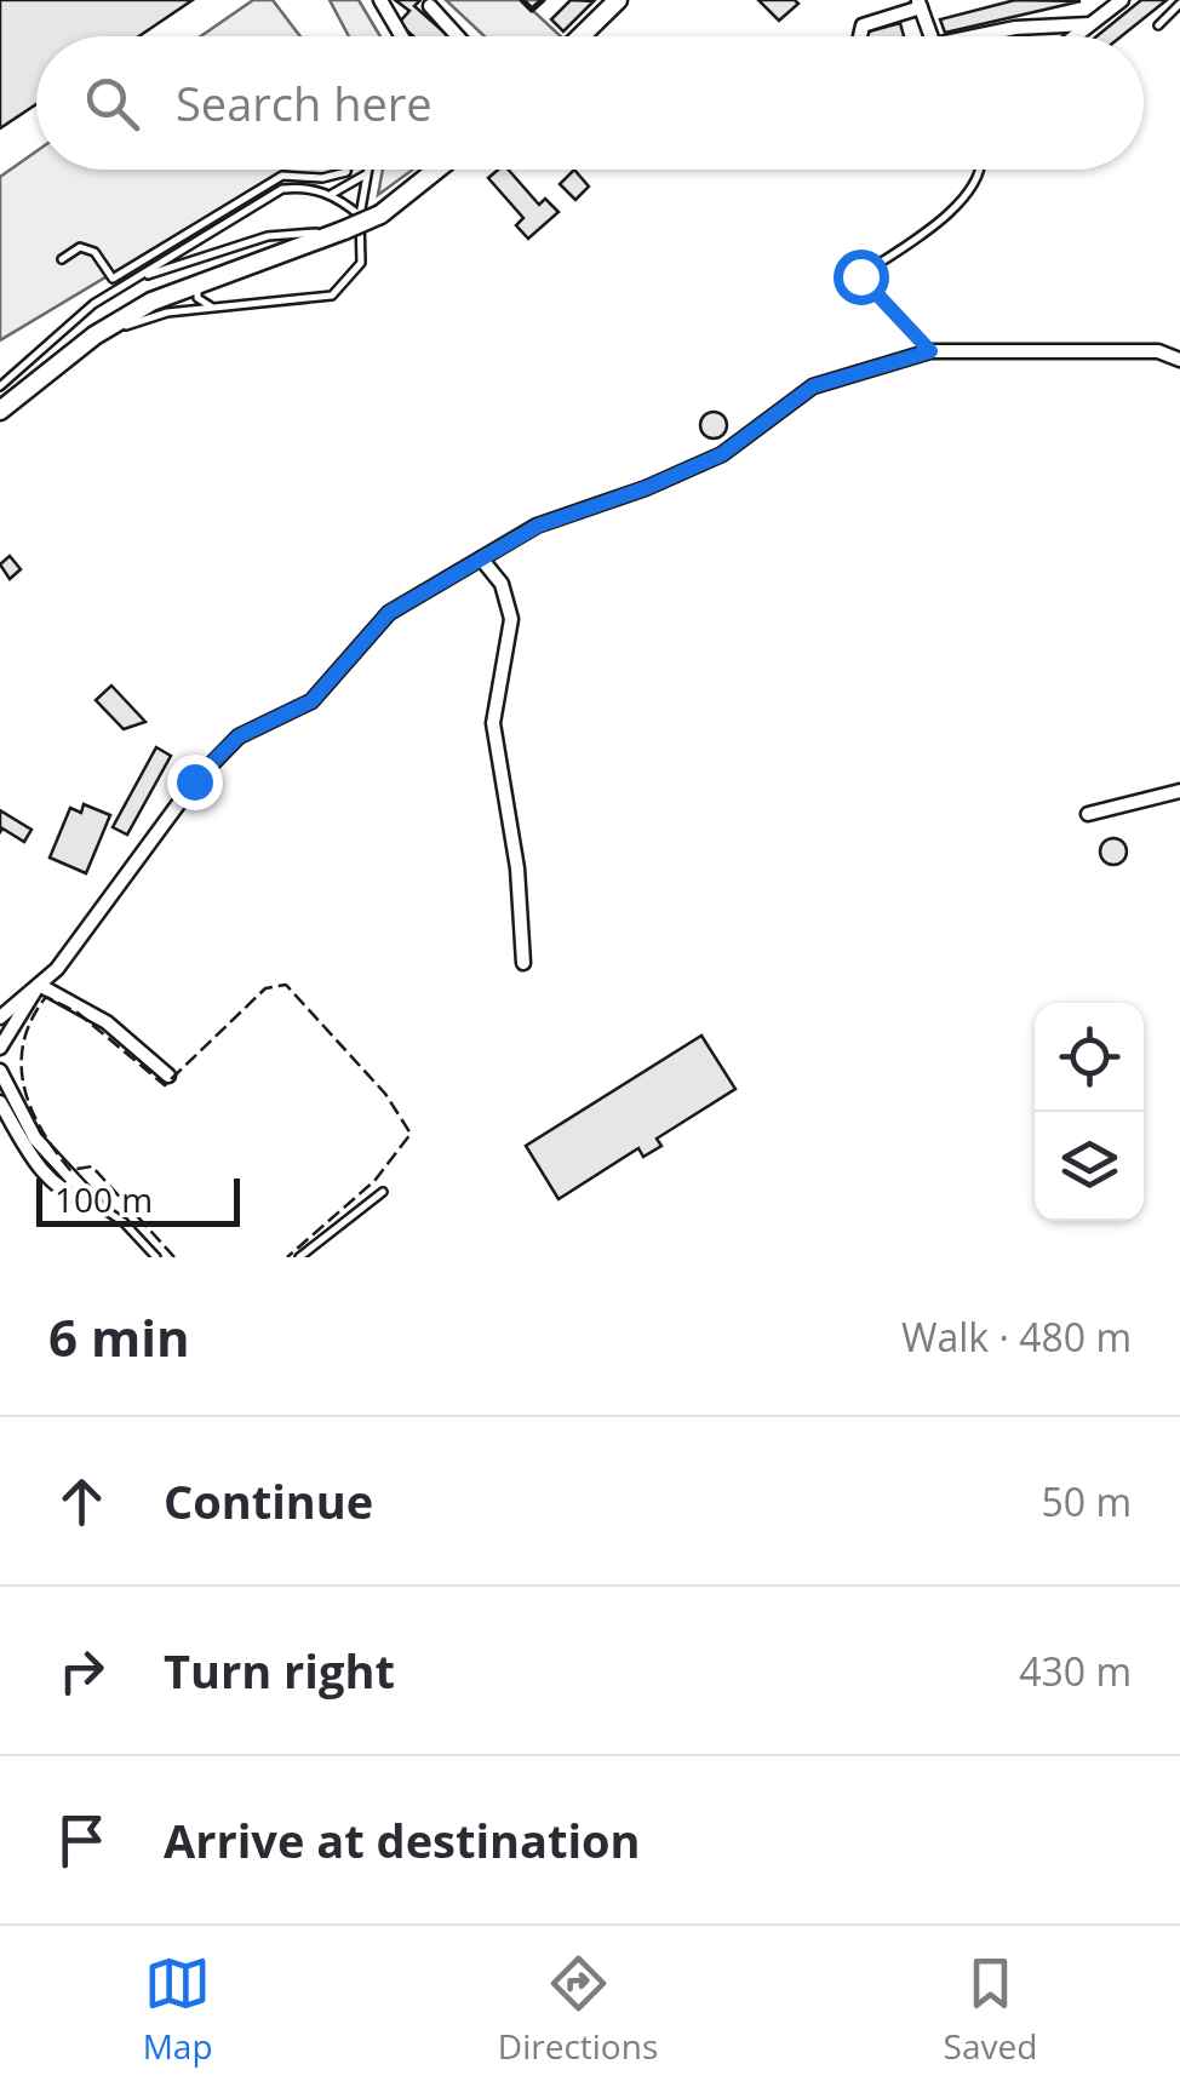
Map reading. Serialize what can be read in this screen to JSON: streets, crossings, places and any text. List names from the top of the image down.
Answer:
{
  "scale_bar": "100 m",
  "page": {
    "search": "Search here",
    "scale": "100 m",
    "heading": ["6 min", "Walk · 480 m"],
    "list": [
      ["Continue", "50 m"],
      ["Turn right", "430 m"],
      "Arrive at destination"
    ],
    "nav": ["Map", "Directions", "Saved"]
  }
}
